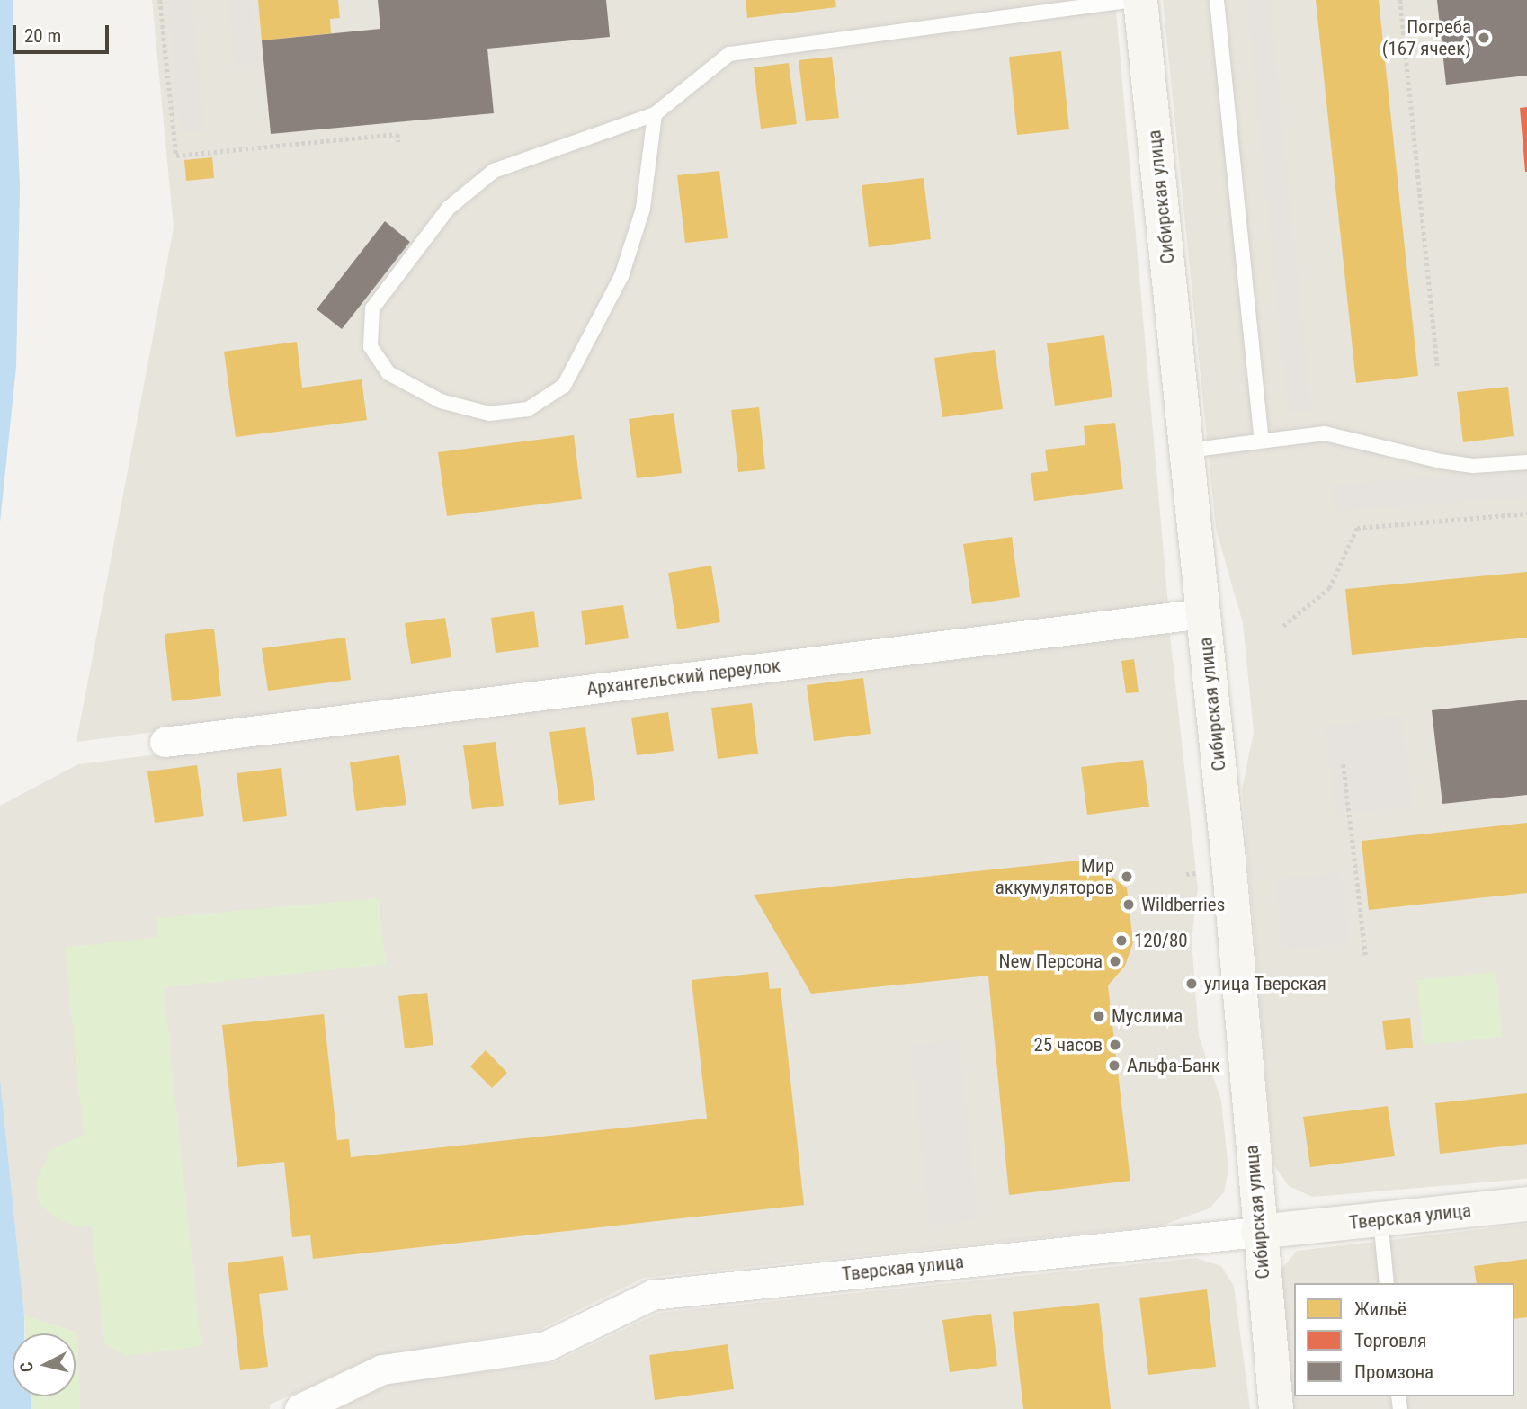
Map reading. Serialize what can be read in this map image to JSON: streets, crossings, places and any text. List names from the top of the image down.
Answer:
{
  "streets": {
    "main road": ["Сибирская улица", "Тверская улица"],
    "street": ["Архангельский переулок"]
  },
  "crossings": [
    ["Сибирская улица", "Архангельский переулок"],
    ["Сибирская улица", "Тверская улица"]
  ],
  "places": [
    "Погреба (167 ячеек)",
    "Мир аккумуляторов",
    "Wildberries",
    "120/80",
    "New Персона",
    "улица Тверская",
    "Муслима",
    "25 часов",
    "Альфа-Банк"
  ],
  "legend": ["Жильё", "Торговля", "Промзона"],
  "scale_bar": "20 m",
  "north": "left"
}
